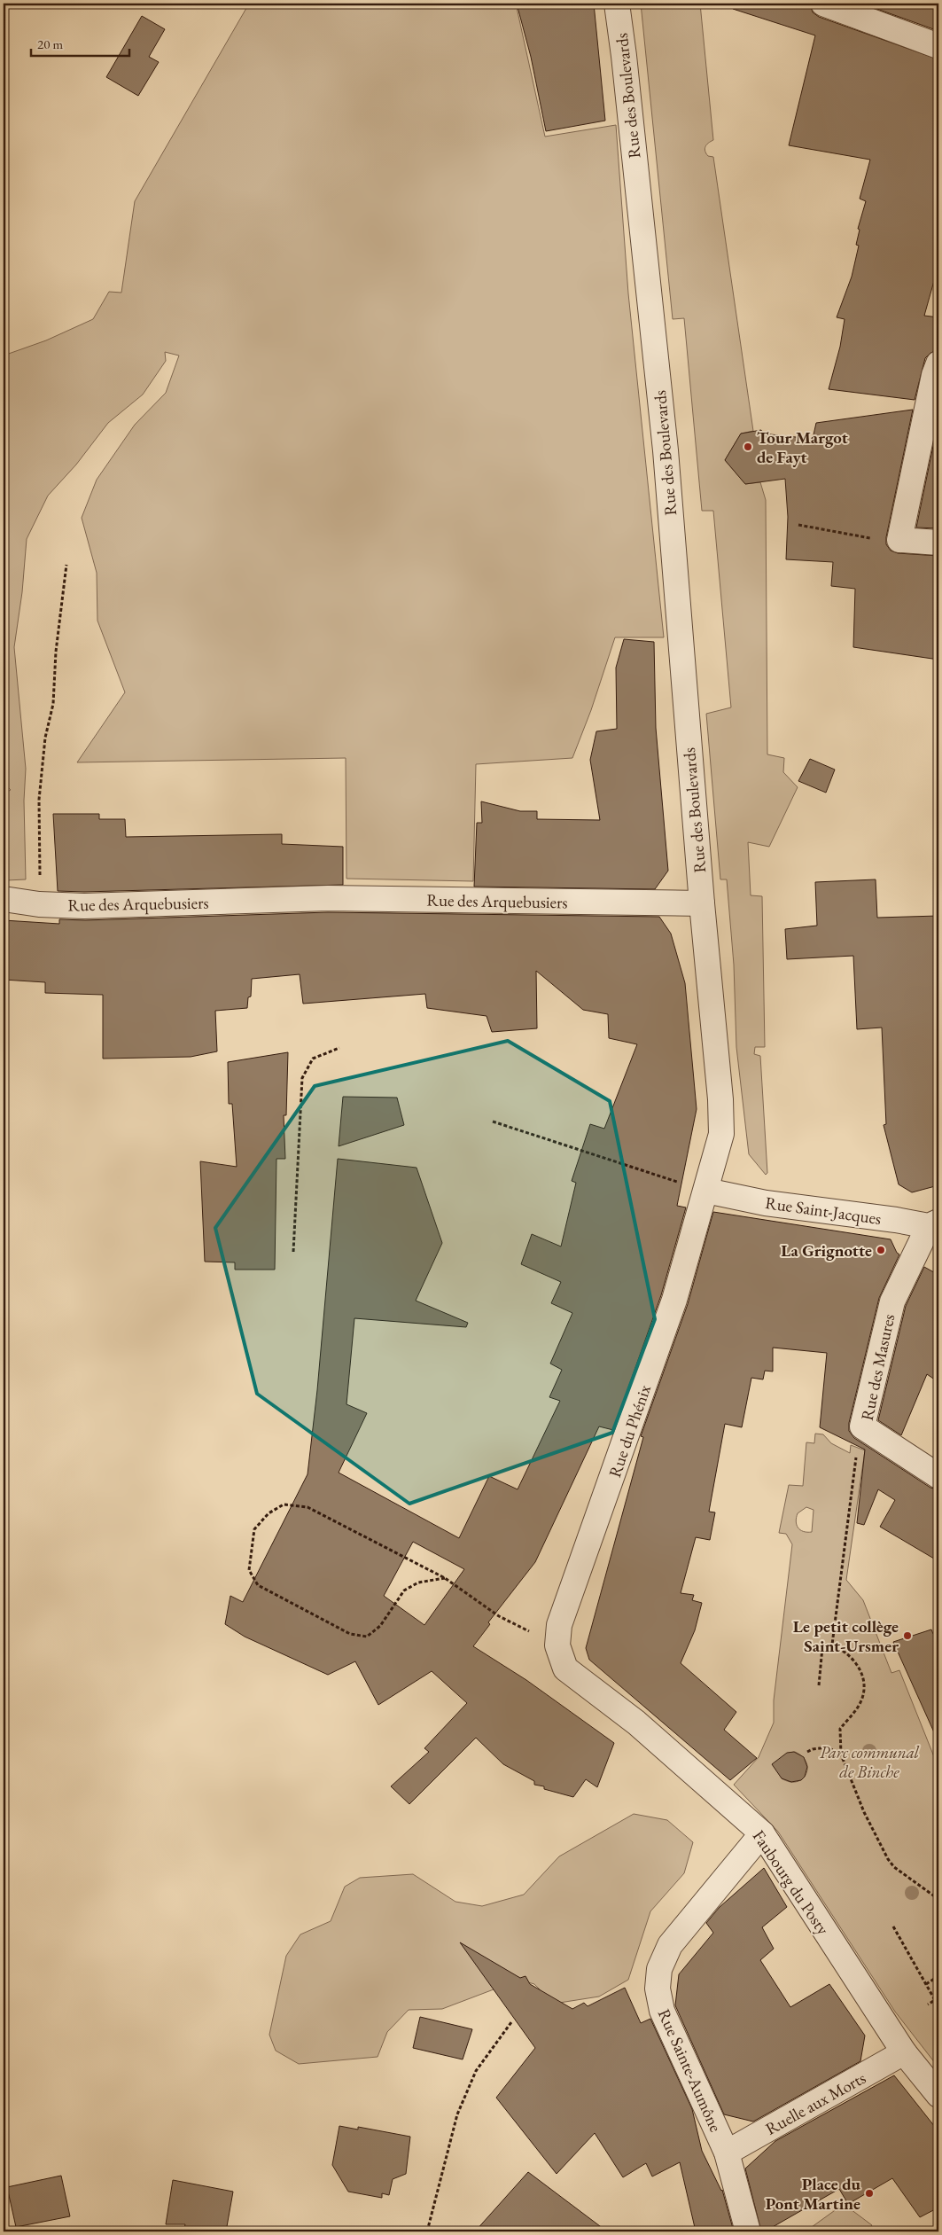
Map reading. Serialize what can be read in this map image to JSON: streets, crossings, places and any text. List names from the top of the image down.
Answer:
{
  "streets": {
    "street": [
      "Rue des Boulevards",
      "Rue des Arquebusiers",
      "Rue Saint-Jacques",
      "Rue des Masures",
      "Rue du Phénix",
      "Faubourg du Posty",
      "Rue Sainte-Aumône",
      "Ruelle aux Morts"
    ]
  },
  "crossings": [
    ["Rue des Boulevards", "Rue des Arquebusiers"],
    ["Rue Saint-Jacques", "Rue des Masures"],
    ["Rue Saint-Jacques", "Rue du Phénix"],
    ["Rue du Phénix", "Faubourg du Posty"],
    ["Faubourg du Posty", "Rue Sainte-Aumône"],
    ["Faubourg du Posty", "Ruelle aux Morts"],
    ["Rue Sainte-Aumône", "Ruelle aux Morts"]
  ],
  "parks": ["Parc communal de Binche"],
  "places": [
    "Tour Margot de Fayt",
    "La Grignotte",
    "Le petit collège Saint-Ursmer",
    "Place du Pont Martine"
  ],
  "scale_bar": "20 m"
}
